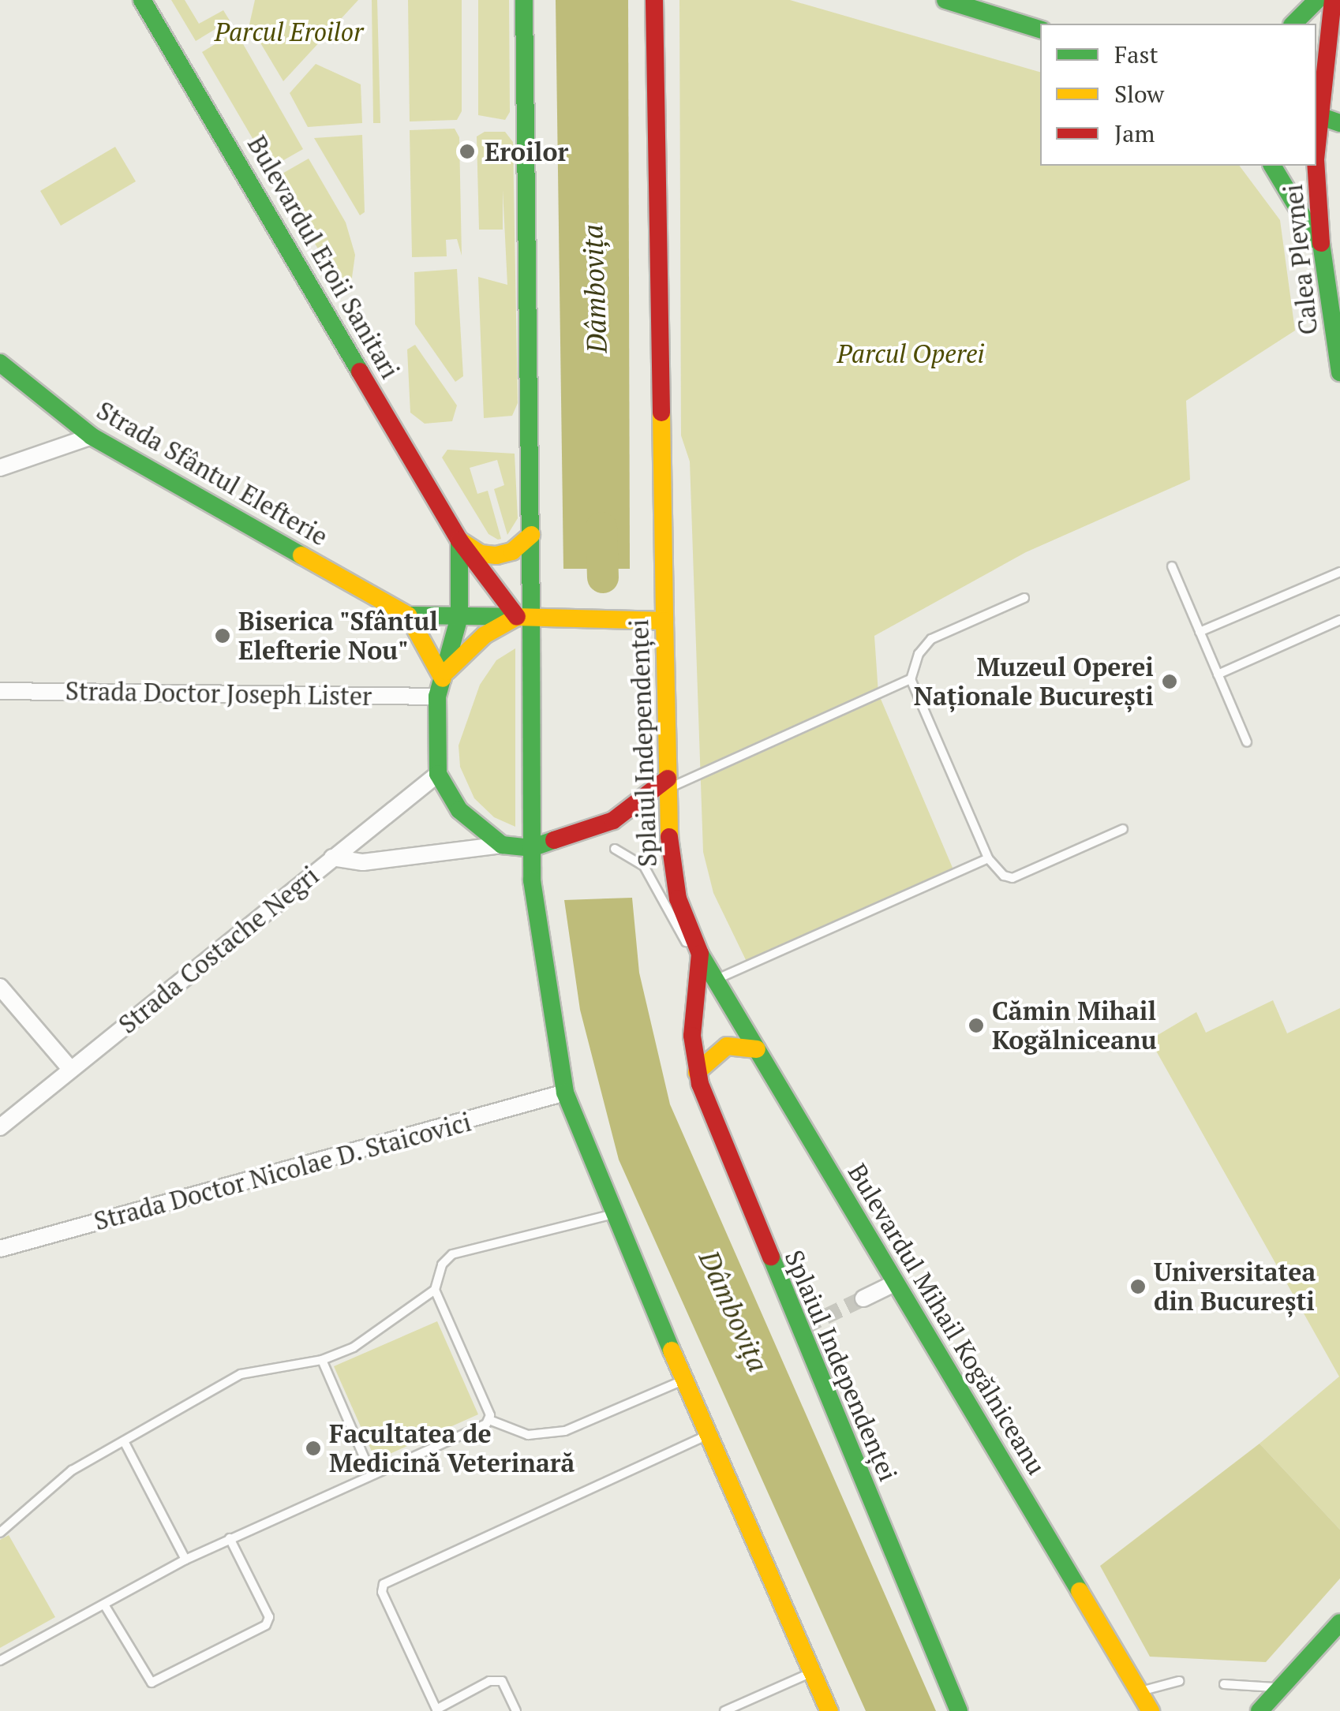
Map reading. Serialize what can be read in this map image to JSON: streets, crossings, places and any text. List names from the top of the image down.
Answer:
{
  "streets": {
    "main road": [
      "Bulevardul Eroii Sanitari",
      "Calea Plevnei",
      "Strada Sfântul Elefterie",
      "Splaiul Independenței",
      "Bulevardul Mihail Kogălniceanu"
    ],
    "street": ["Strada Doctor Joseph Lister", "Strada Costache Negri", "Strada Doctor Nicolae D. Staicovici"]
  },
  "crossings": [
    ["Bulevardul Eroii Sanitari", "Strada Sfântul Elefterie"],
    ["Strada Sfântul Elefterie", "Splaiul Independenței"],
    ["Splaiul Independenței", "Bulevardul Mihail Kogălniceanu"]
  ],
  "water": ["Dâmbovița"],
  "parks": ["Parcul Eroilor", "Parcul Operei"],
  "places": [
    "Eroilor",
    "Biserica \"Sfântul Elefterie Nou\"",
    "Muzeul Operei Naționale București",
    "Cămin Mihail Kogălniceanu",
    "Universitatea din București",
    "Facultatea de Medicină Veterinară"
  ],
  "legend": ["Fast", "Slow", "Jam"]
}
